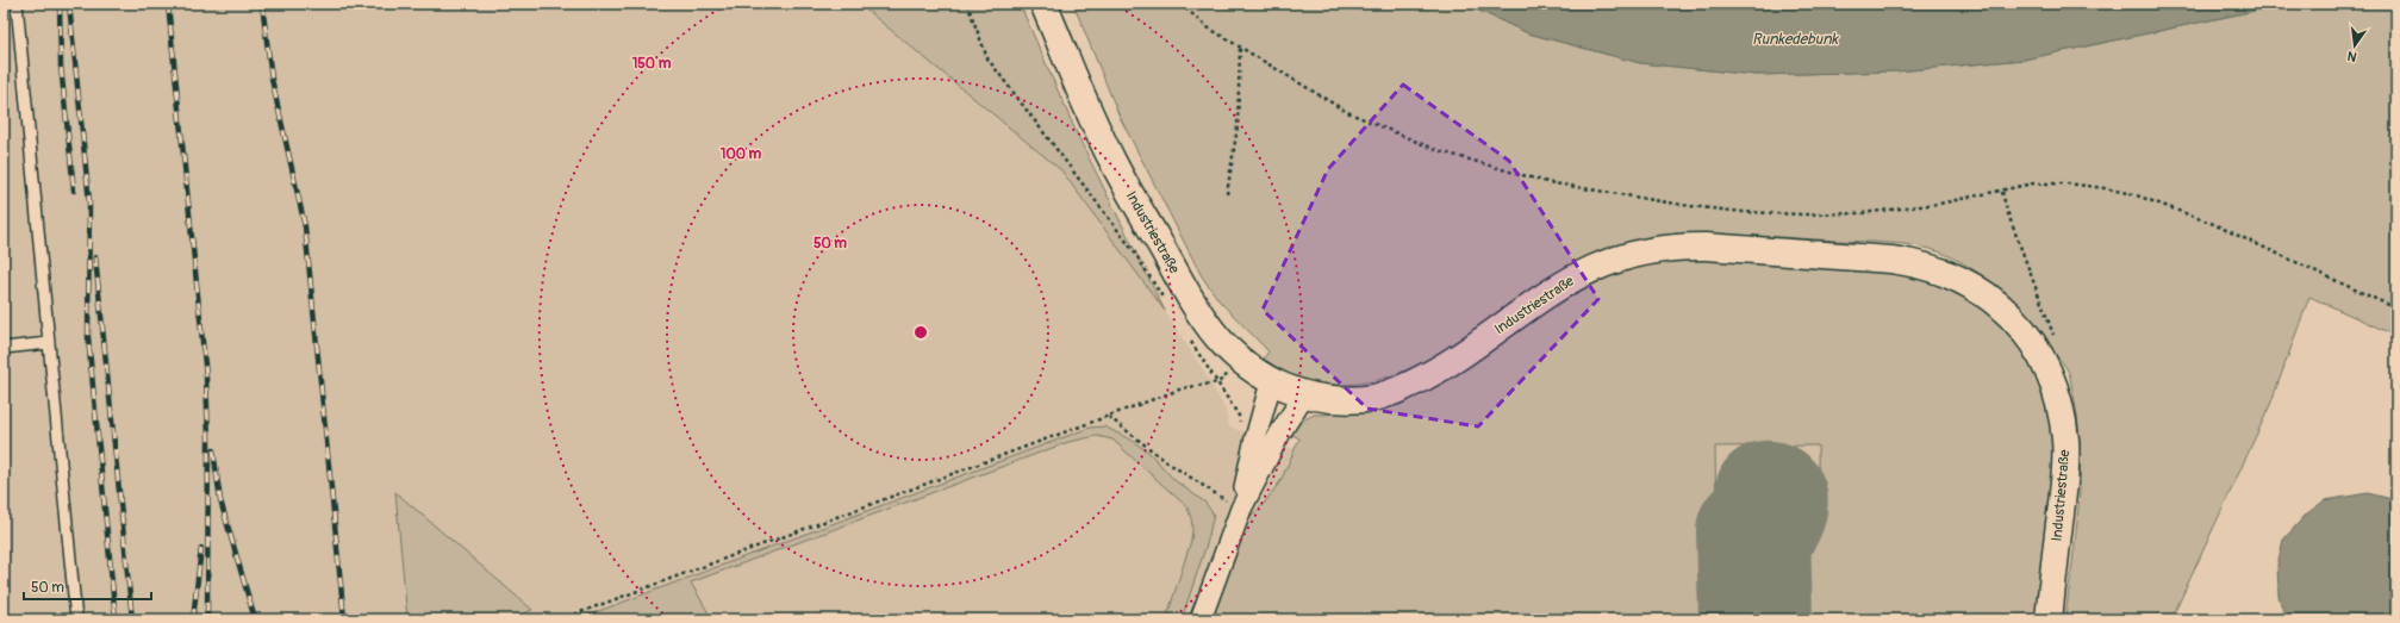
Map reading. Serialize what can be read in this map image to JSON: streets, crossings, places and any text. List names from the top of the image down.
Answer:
{
  "streets": {
    "street": ["Industriestraße"]
  },
  "water": ["Runkedebunk"],
  "scale_bar": "50 m",
  "north": "bottom",
  "rings": ["150 m", "100 m", "50 m"]
}
